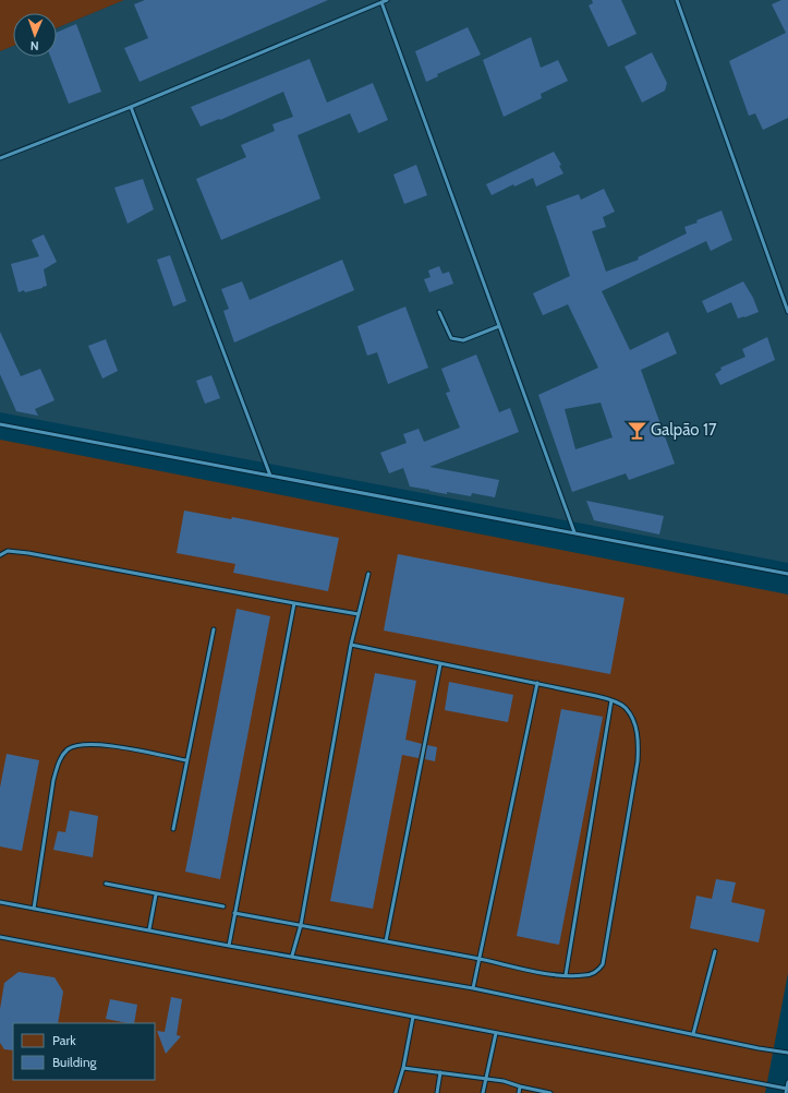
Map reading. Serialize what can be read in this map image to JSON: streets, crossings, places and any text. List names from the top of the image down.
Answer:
{
  "places": {
    "bar": ["Galpão 17"]
  },
  "legend": ["Park", "Building"],
  "north": "bottom"
}
